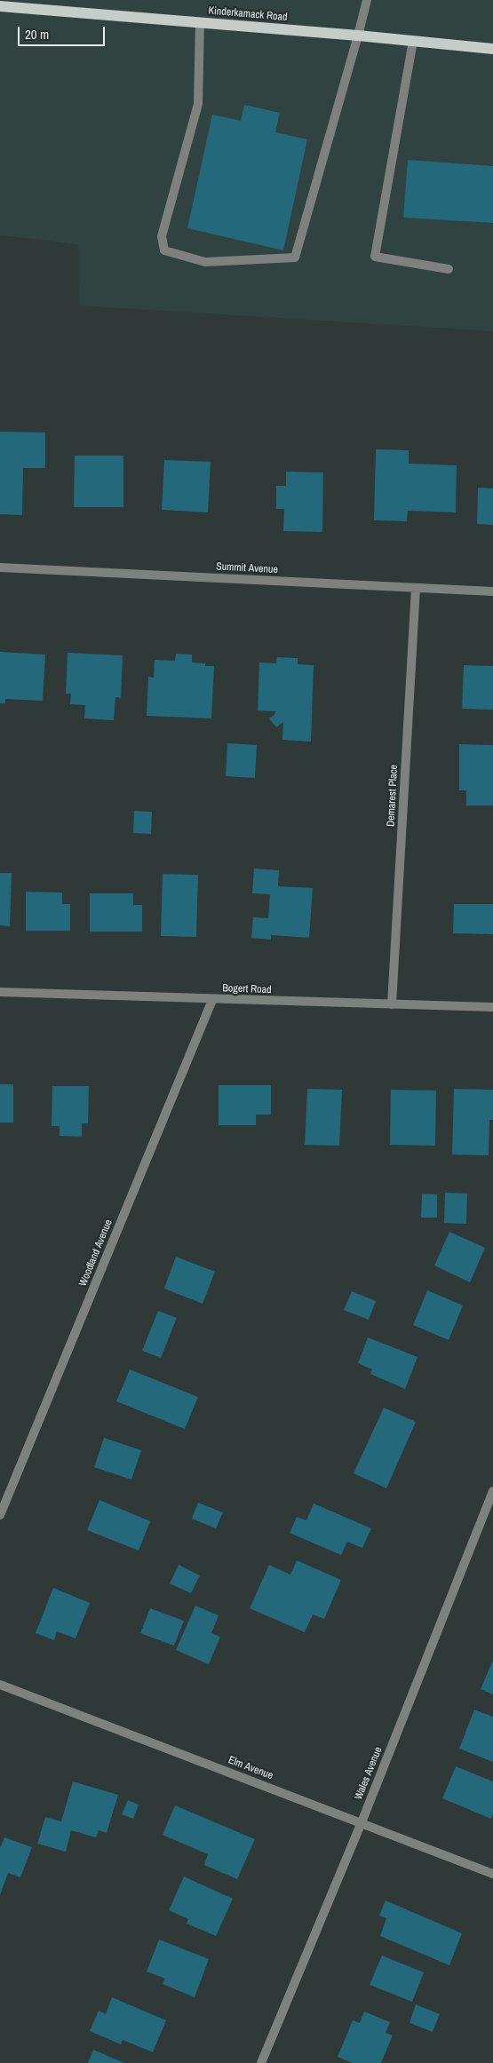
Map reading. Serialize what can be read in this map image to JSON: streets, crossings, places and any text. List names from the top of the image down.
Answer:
{
  "streets": {
    "main road": ["Kinderkamack Road"],
    "street": [
      "Summit Avenue",
      "Demarest Place",
      "Bogert Road",
      "Woodland Avenue",
      "Elm Avenue",
      "Wales Avenue"
    ]
  },
  "crossings": [
    ["Summit Avenue", "Demarest Place"],
    ["Demarest Place", "Bogert Road"],
    ["Bogert Road", "Woodland Avenue"],
    ["Elm Avenue", "Wales Avenue"]
  ],
  "scale_bar": "20 m"
}
